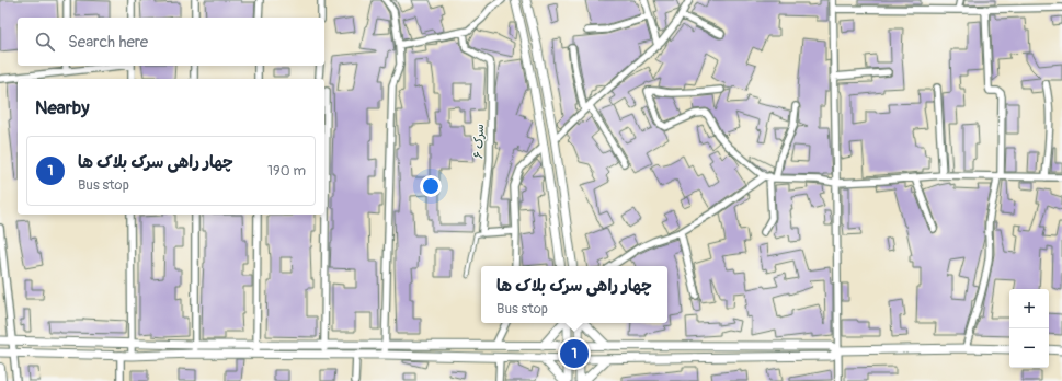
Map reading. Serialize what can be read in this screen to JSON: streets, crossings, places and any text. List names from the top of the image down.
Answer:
{
  "streets": {
    "street": ["سرک ۶"]
  },
  "page": {
    "search": "Search here",
    "heading": "Nearby",
    "list": [
      {
        "mark": "1",
        "name": "چهار راهی سرک بلاک ها",
        "note": "Bus stop",
        "value": "190 m"
      }
    ],
    "popup": ["چهار راهی سرک بلاک ها", "Bus stop"],
    "map_buttons": ["+", "−"],
    "pins": "1"
  }
}
